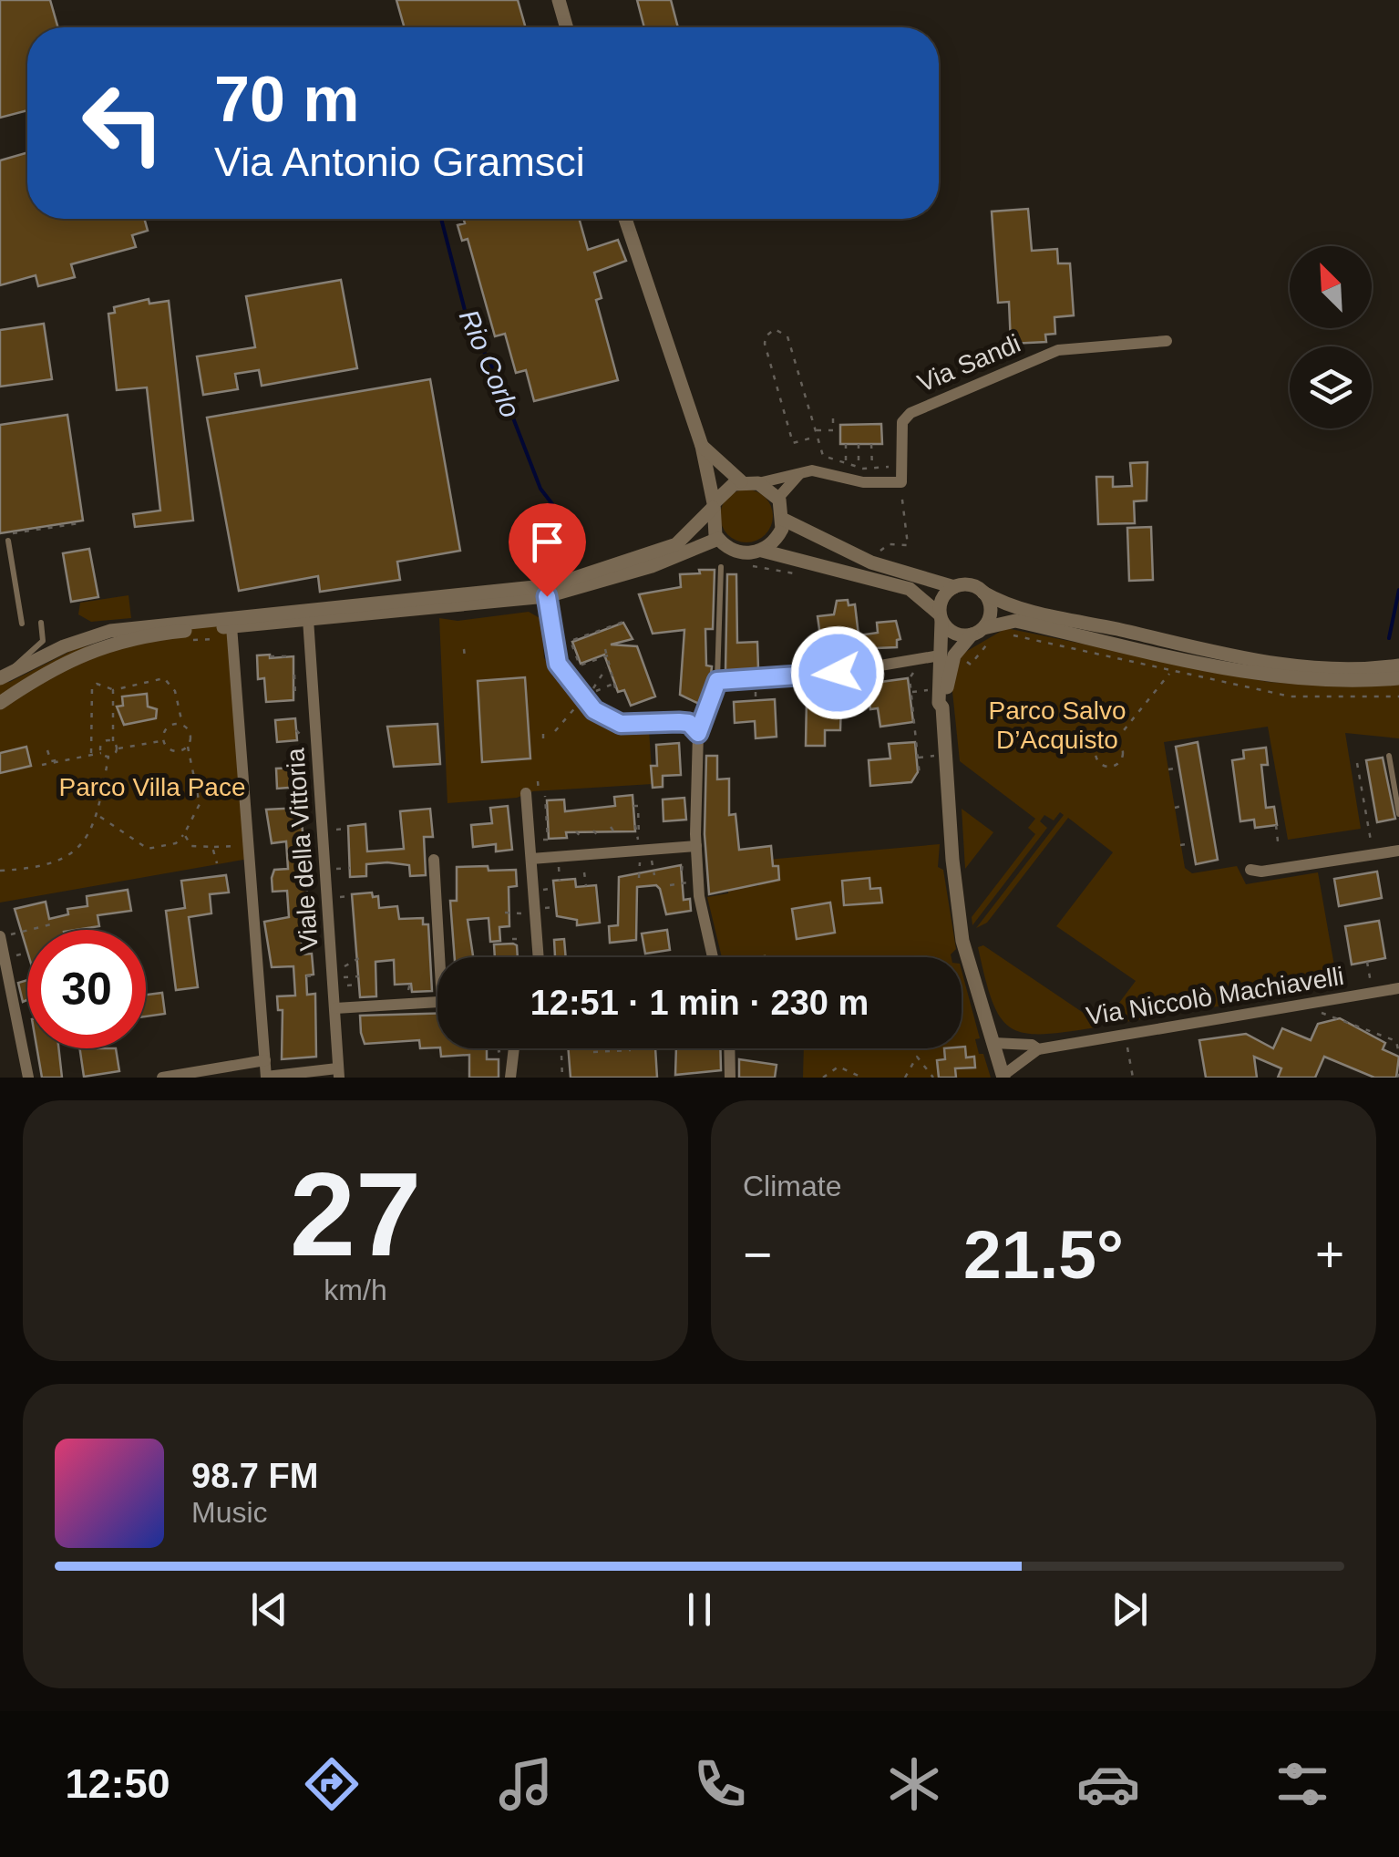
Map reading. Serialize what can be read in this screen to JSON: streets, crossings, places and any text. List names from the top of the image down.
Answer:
{
  "streets": {
    "street": ["Via Sandi", "Viale della Vittoria", "Via Niccolò Machiavelli"]
  },
  "water": ["Rio Corlo"],
  "parks": ["Parco Salvo D’Acquisto", "Parco Villa Pace"],
  "north": "top left",
  "page": {
    "turn": ["70 m", "Via Antonio Gramsci"],
    "limit": "30",
    "trip": "12:51 · 1 min · 230 m",
    "tile": [
      ["27", "km/h"],
      "Climate"
    ],
    "heat": ["−", "21.5°", "+"],
    "song": ["98.7 FM", "Music"],
    "tabs": "12:50"
  }
}
